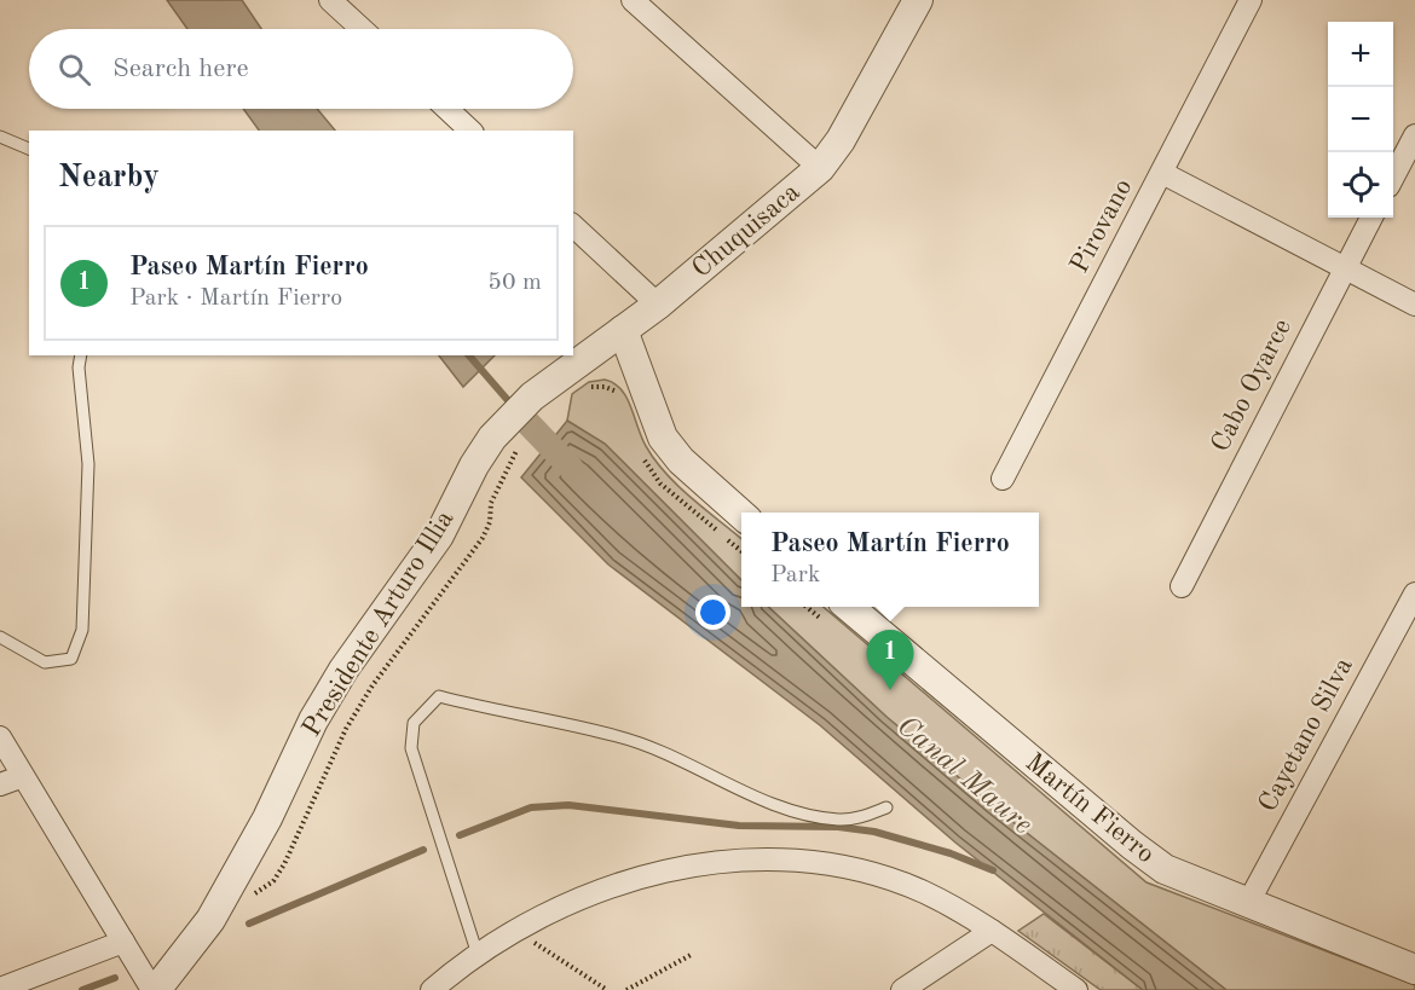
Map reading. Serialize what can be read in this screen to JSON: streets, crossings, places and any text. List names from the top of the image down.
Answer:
{
  "streets": {
    "street": [
      "Pirovano",
      "Chuquisaca",
      "Cabo Oyarce",
      "Presidente Arturo Illia",
      "Cayetano Silva",
      "Martín Fierro"
    ]
  },
  "crossings": [
    ["Chuquisaca", "Presidente Arturo Illia"],
    ["Cayetano Silva", "Martín Fierro"]
  ],
  "water": ["Canal Maure"],
  "page": {
    "map_buttons": ["+", "−"],
    "search": "Search here",
    "heading": "Nearby",
    "list": [
      {
        "mark": "1",
        "name": "Paseo Martín Fierro",
        "note": "Park · Martín Fierro",
        "value": "50 m"
      }
    ],
    "popup": ["Paseo Martín Fierro", "Park"],
    "pins": "1"
  }
}
